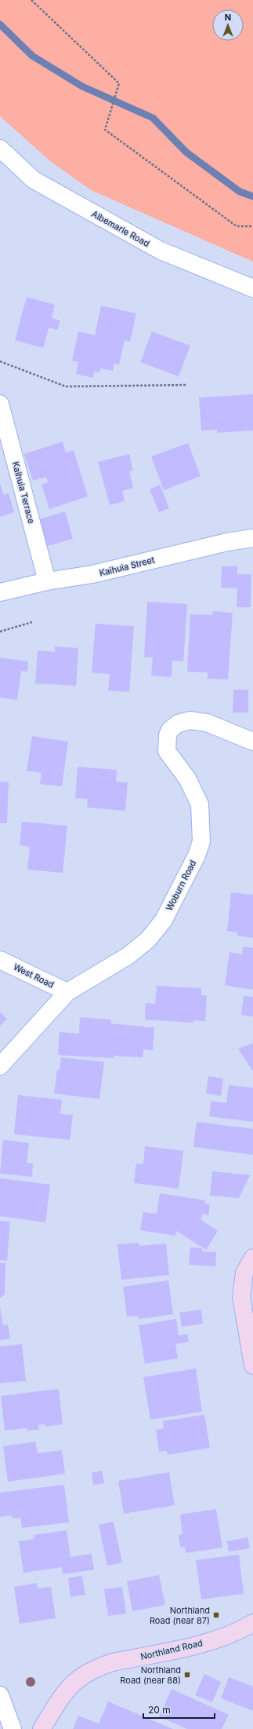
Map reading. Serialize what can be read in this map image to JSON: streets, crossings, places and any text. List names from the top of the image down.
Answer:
{
  "streets": {
    "street": [
      "Albemarle Road",
      "Kaihuia Terrace",
      "Kaihuia Street",
      "Woburn Road",
      "West Road",
      "Northland Road"
    ]
  },
  "crossings": [
    ["Kaihuia Terrace", "Kaihuia Street"],
    ["Woburn Road", "West Road"]
  ],
  "places": {
    "transit": ["Northland Road (near 87)", "Northland Road (near 88)"]
  },
  "scale_bar": "20 m",
  "north": "top"
}
